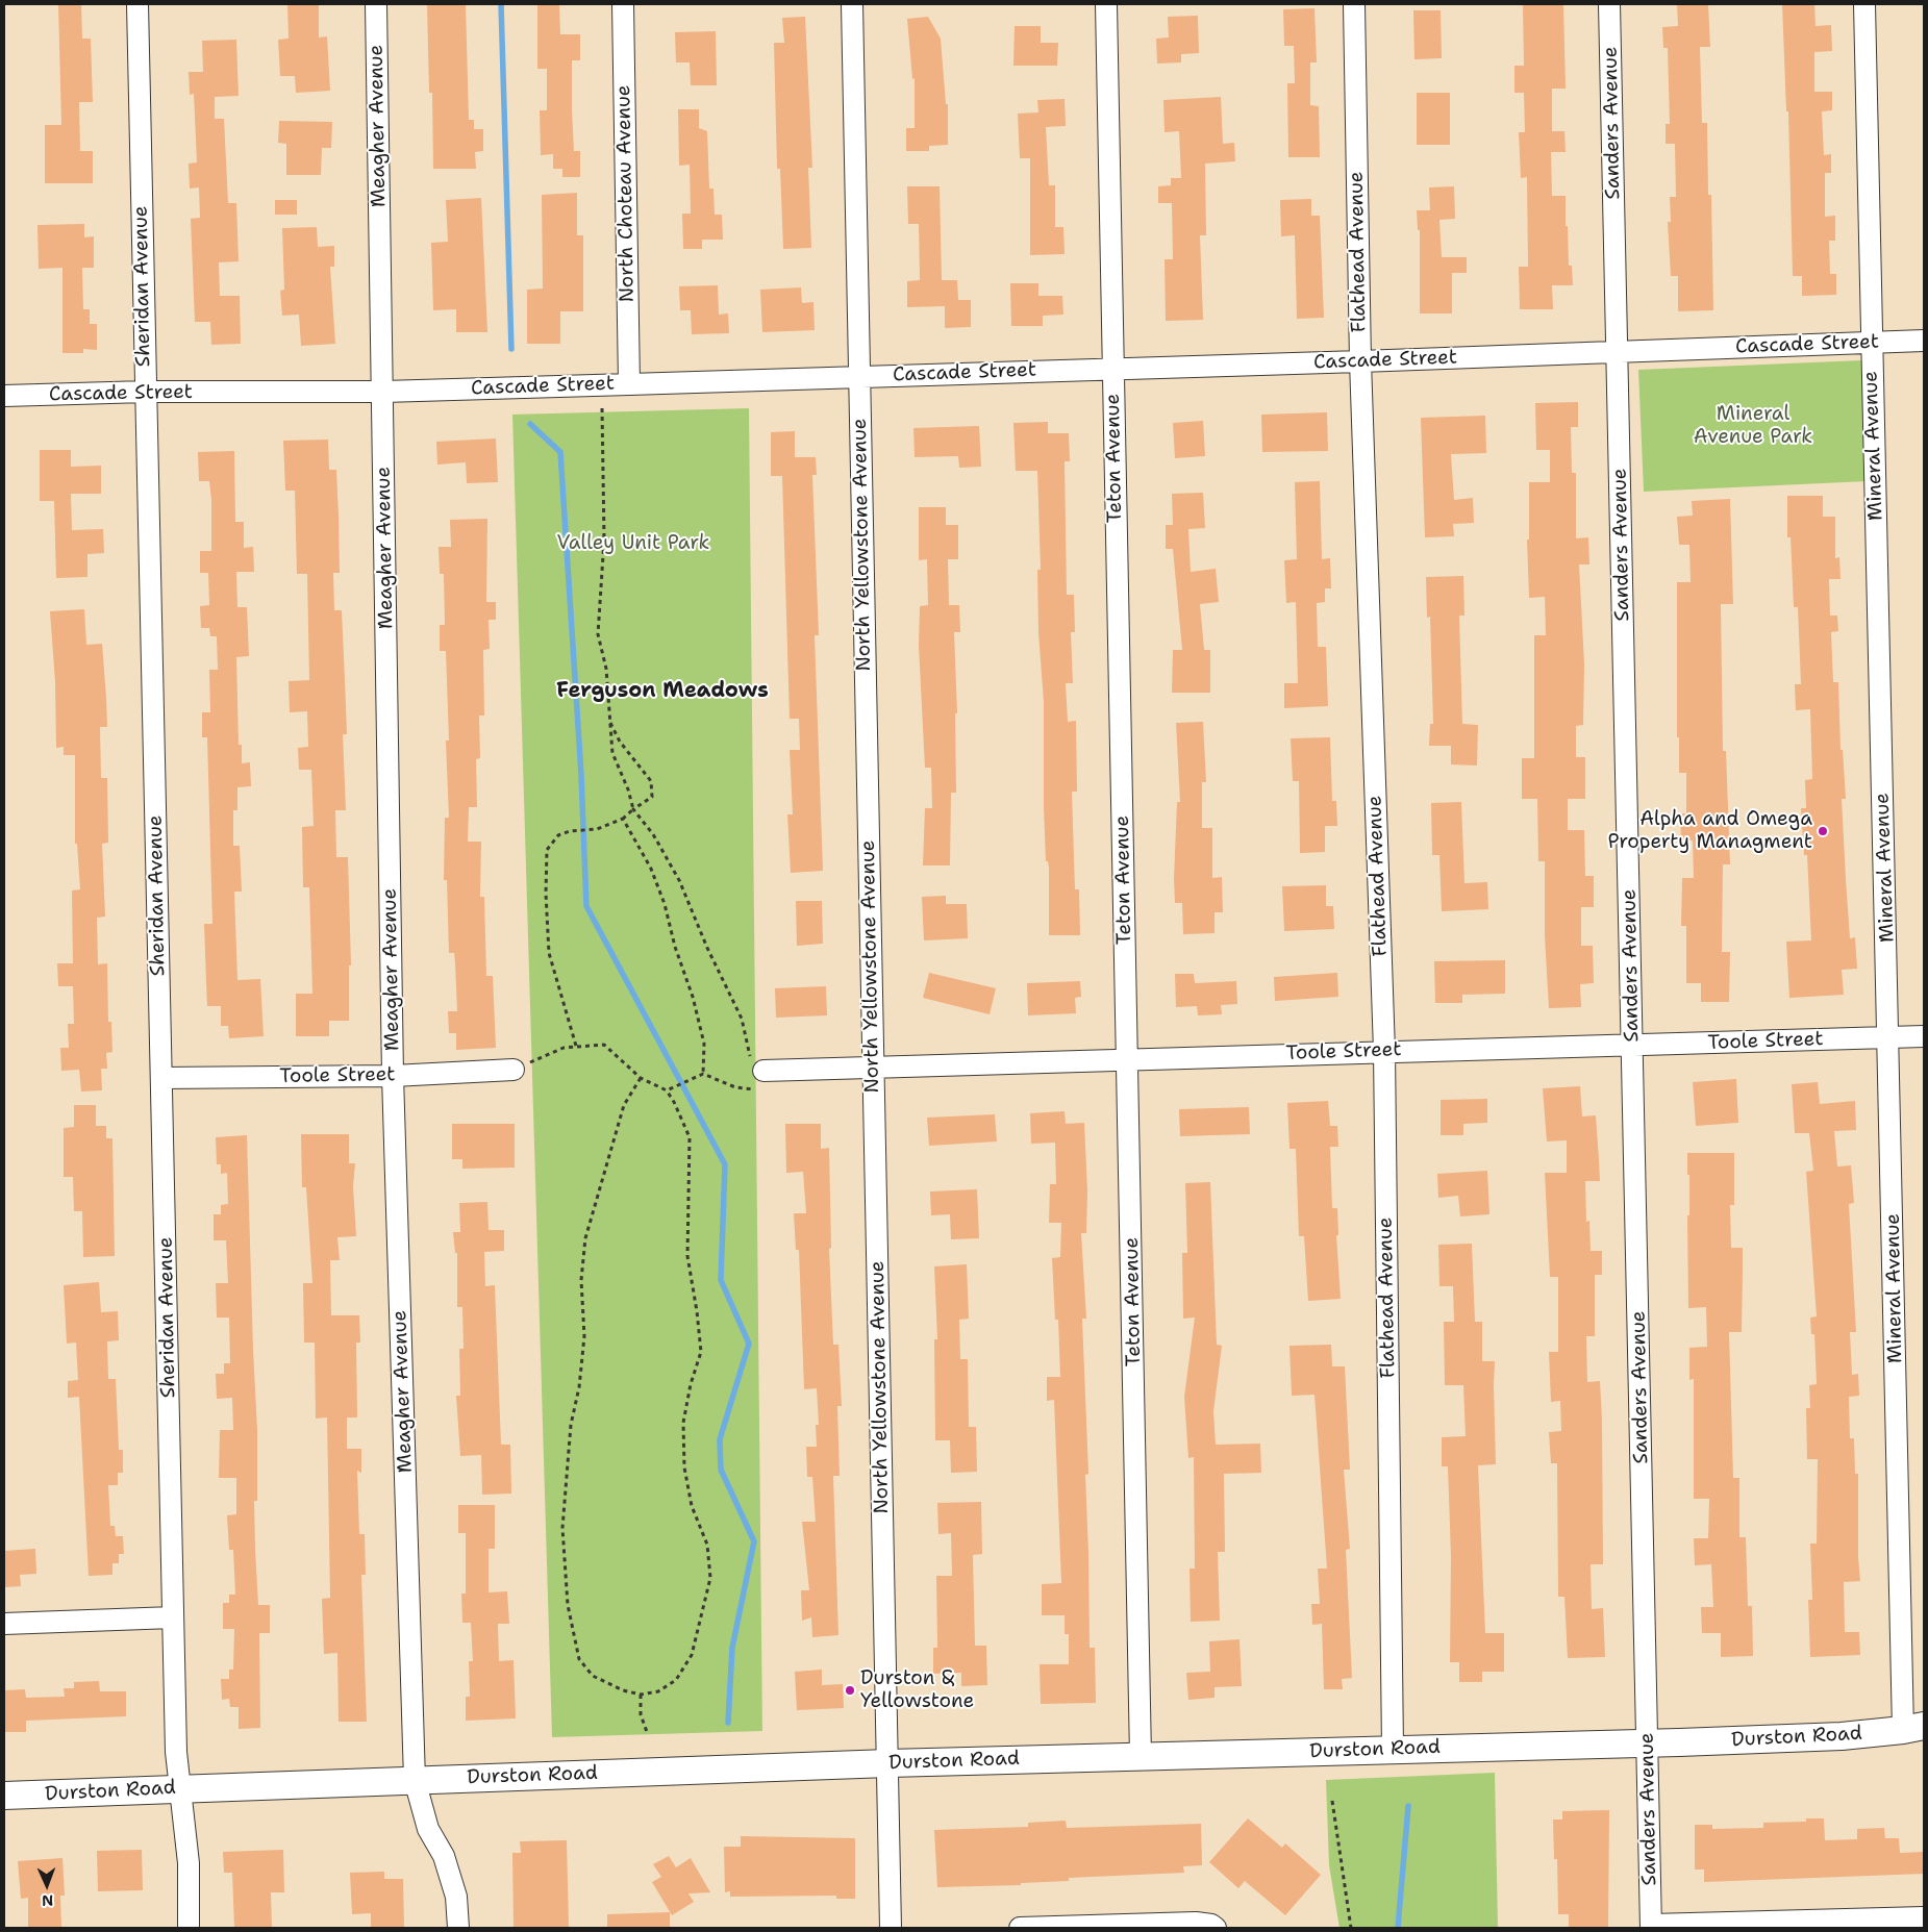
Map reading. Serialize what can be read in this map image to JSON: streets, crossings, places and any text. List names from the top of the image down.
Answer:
{
  "streets": {
    "main road": ["Durston Road"],
    "street": [
      "Sanders Avenue",
      "Meagher Avenue",
      "North Choteau Avenue",
      "Flathead Avenue",
      "Sheridan Avenue",
      "Cascade Street",
      "Mineral Avenue",
      "Teton Avenue",
      "North Yellowstone Avenue",
      "Toole Street"
    ]
  },
  "crossings": [
    ["Sanders Avenue", "Cascade Street"],
    ["Sanders Avenue", "Toole Street"],
    ["Sanders Avenue", "Durston Road"],
    ["Meagher Avenue", "Cascade Street"],
    ["Meagher Avenue", "Toole Street"],
    ["Meagher Avenue", "Durston Road"],
    ["North Choteau Avenue", "Cascade Street"],
    ["Flathead Avenue", "Cascade Street"],
    ["Flathead Avenue", "Toole Street"],
    ["Flathead Avenue", "Durston Road"],
    ["Sheridan Avenue", "Cascade Street"],
    ["Sheridan Avenue", "Toole Street"],
    ["Sheridan Avenue", "Durston Road"],
    ["Cascade Street", "Mineral Avenue"],
    ["Cascade Street", "Teton Avenue"],
    ["Cascade Street", "North Yellowstone Avenue"],
    ["Mineral Avenue", "Toole Street"],
    ["Mineral Avenue", "Durston Road"],
    ["Teton Avenue", "Toole Street"],
    ["Teton Avenue", "Durston Road"],
    ["North Yellowstone Avenue", "Toole Street"],
    ["North Yellowstone Avenue", "Durston Road"]
  ],
  "districts": ["Ferguson Meadows"],
  "parks": ["Mineral Avenue Park", "Valley Unit Park"],
  "places": ["Alpha and Omega Property Managment", "Durston & Yellowstone"],
  "north": "bottom"
}
